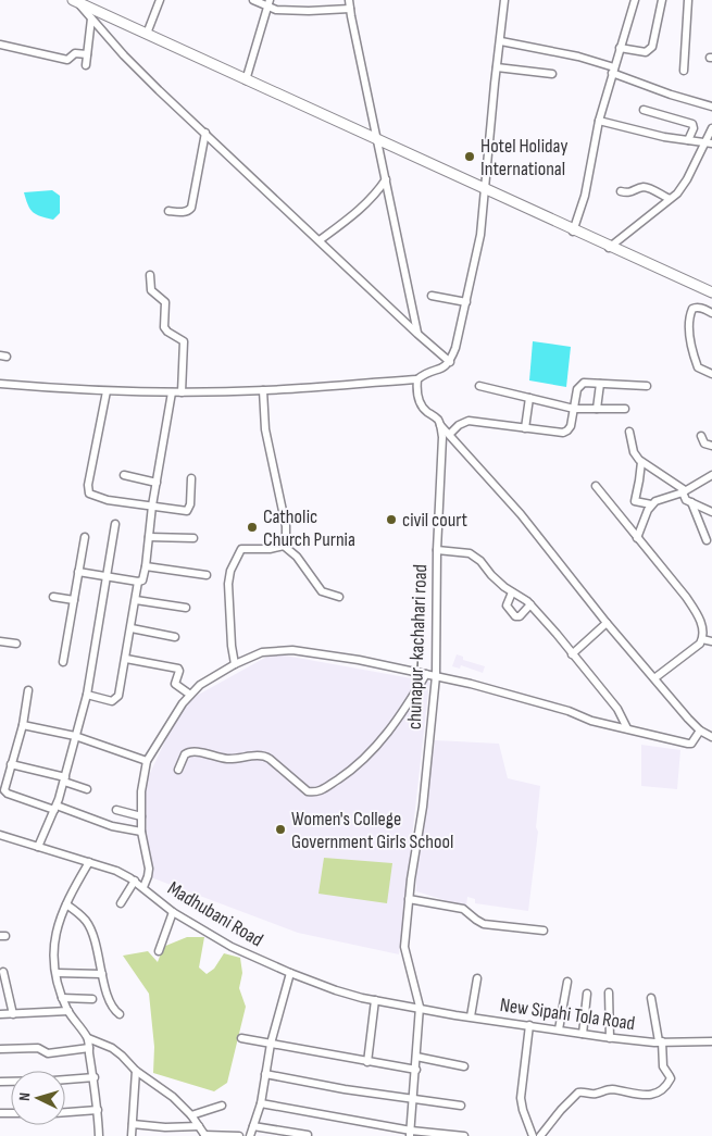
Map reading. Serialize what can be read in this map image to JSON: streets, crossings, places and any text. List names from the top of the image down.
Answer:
{
  "streets": {
    "street": ["chunapur-kachahari road", "Madhubani Road", "New Sipahi Tola Road"]
  },
  "crossings": [
    ["chunapur-kachahari road", "Madhubani Road"],
    ["chunapur-kachahari road", "New Sipahi Tola Road"],
    ["Madhubani Road", "New Sipahi Tola Road"]
  ],
  "places": [
    "Hotel Holiday International",
    "civil court",
    "Catholic Church Purnia",
    "Women's College Government Girls School"
  ],
  "north": "left"
}
